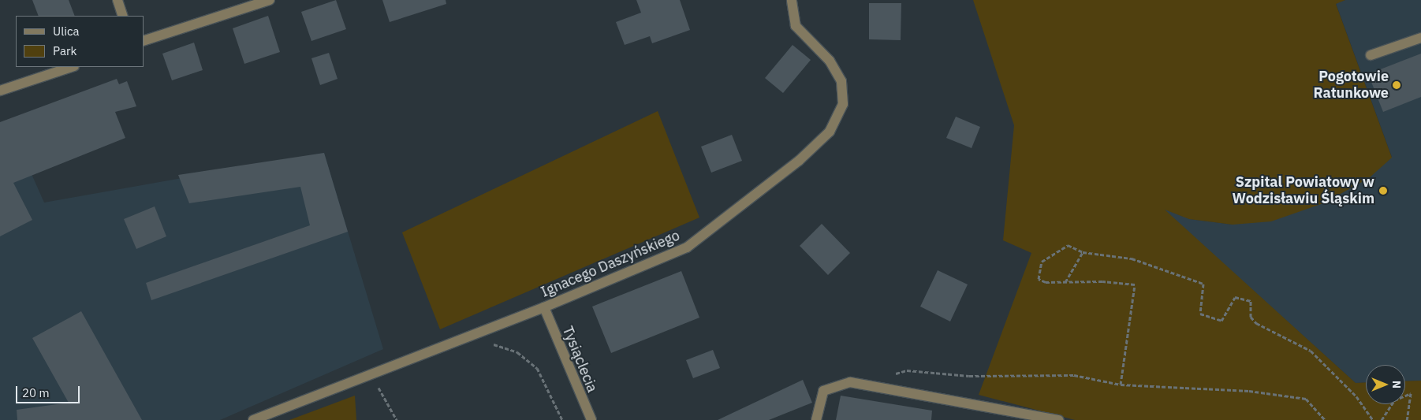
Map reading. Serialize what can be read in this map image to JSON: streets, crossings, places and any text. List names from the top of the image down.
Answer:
{
  "streets": {
    "street": ["Ignacego Daszyńskiego", "Tysiąclecia"]
  },
  "crossings": [
    ["Ignacego Daszyńskiego", "Tysiąclecia"]
  ],
  "places": ["Pogotowie Ratunkowe", "Szpital Powiatowy w Wodzisławiu Śląskim"],
  "legend": ["Ulica", "Park"],
  "scale_bar": "20 m",
  "north": "right"
}
